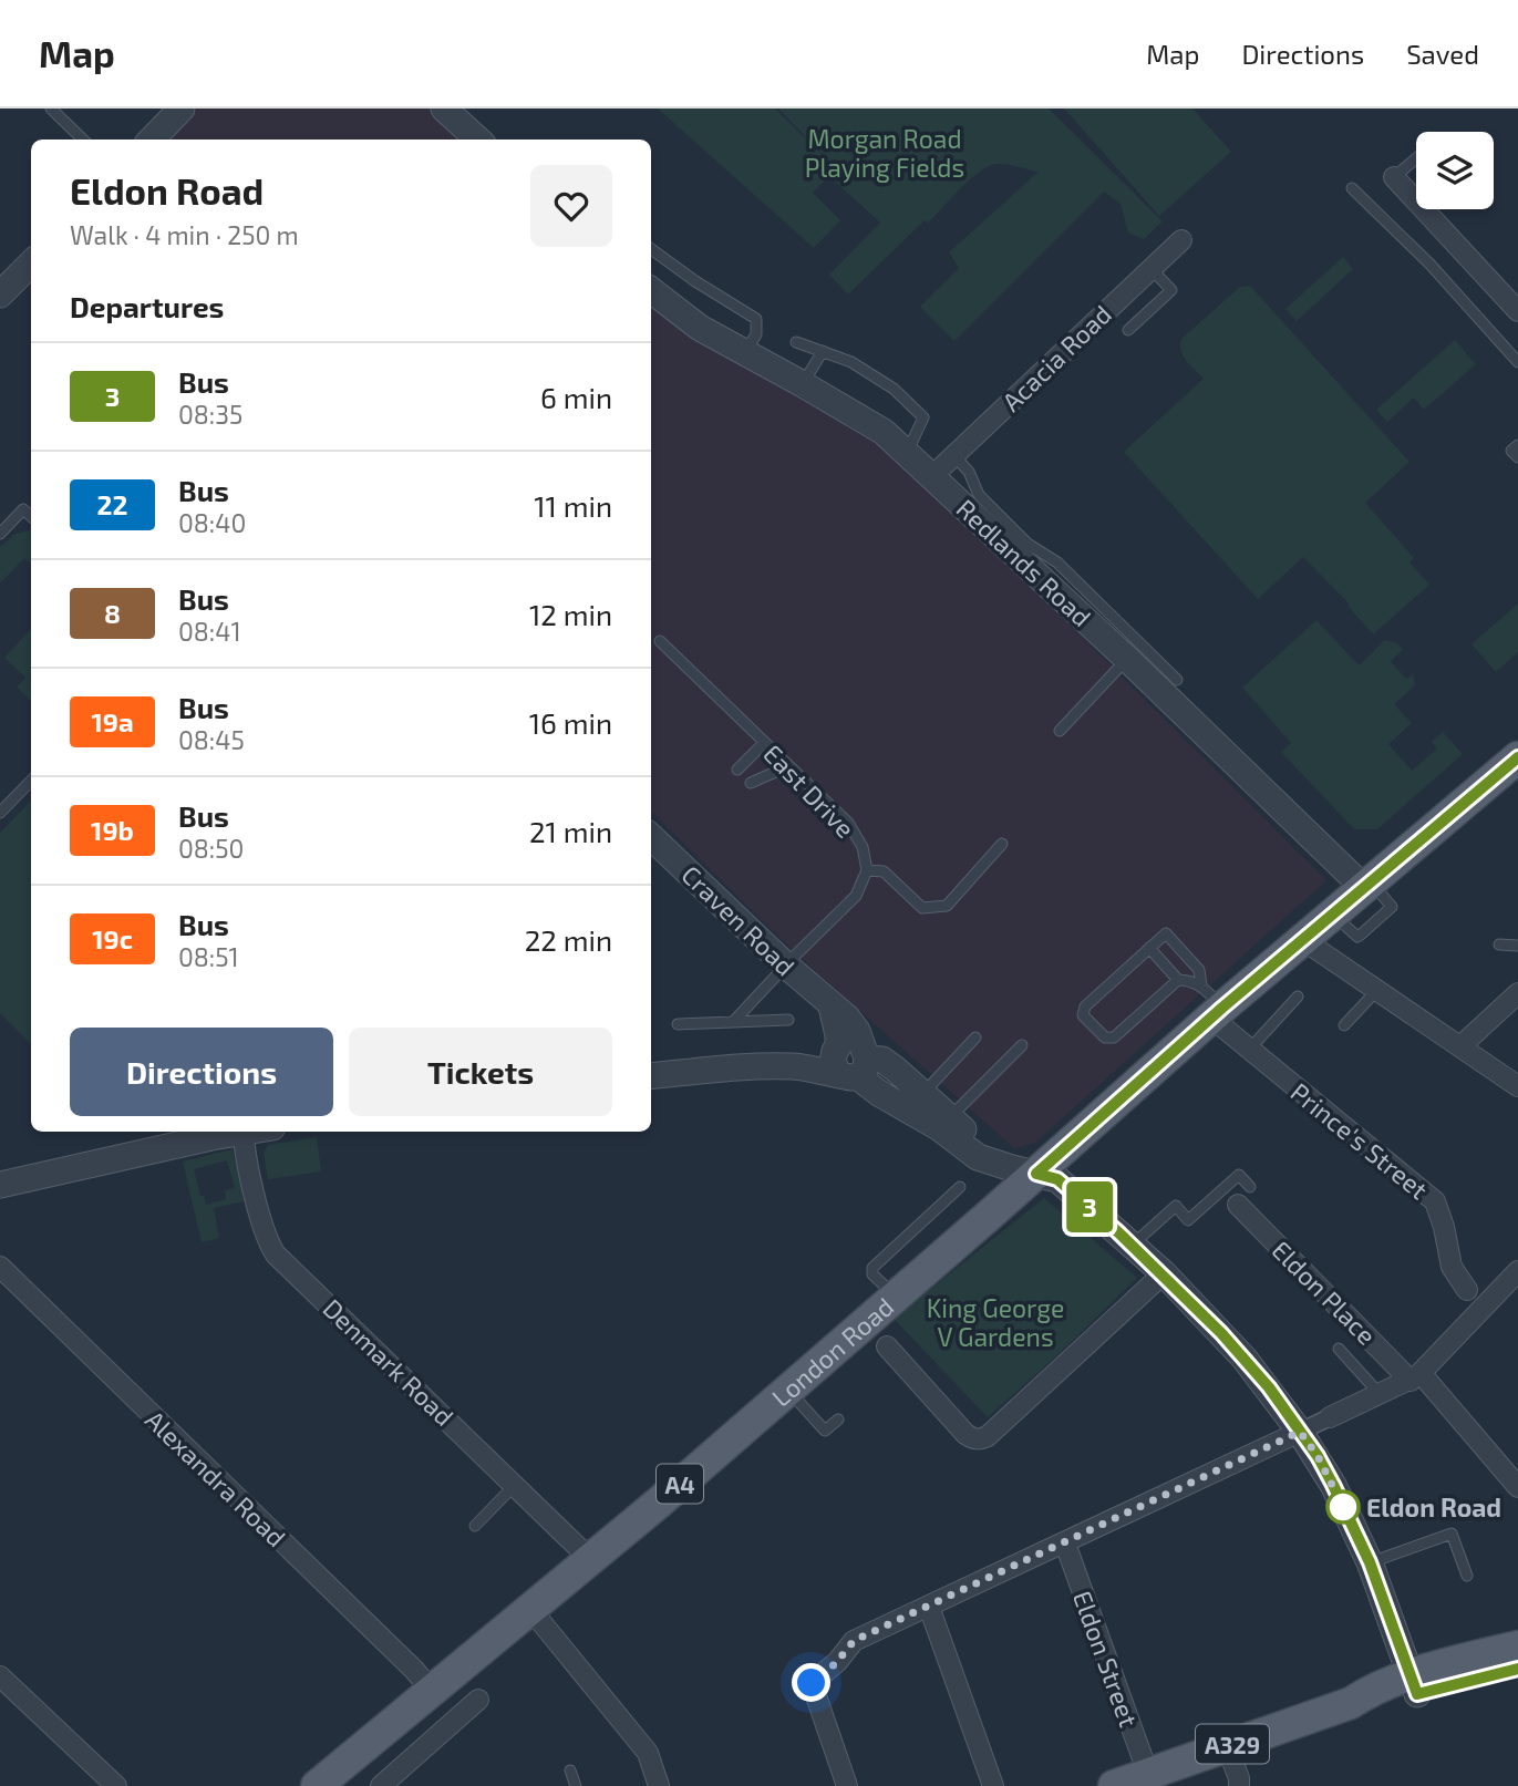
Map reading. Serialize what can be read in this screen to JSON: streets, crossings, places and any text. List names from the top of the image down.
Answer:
{
  "streets": {
    "main road": ["London Road", "A4", "A329"],
    "street": [
      "Acacia Road",
      "Redlands Road",
      "Craven Road",
      "Prince's Street",
      "Eldon Place",
      "Denmark Road",
      "Alexandra Road",
      "Eldon Street"
    ],
    "lane": ["East Drive"]
  },
  "crossings": [
    ["Acacia Road", "Redlands Road"],
    ["Redlands Road", "London Road"],
    ["Craven Road", "London Road"],
    ["Prince's Street", "London Road"],
    ["London Road", "Denmark Road"],
    ["London Road", "Alexandra Road"],
    ["Eldon Street", "A329"]
  ],
  "parks": ["Morgan Road Playing Fields", "King George V Gardens"],
  "places": ["Eldon Road"],
  "lines": ["bus line 3"],
  "page": {
    "header": "Map",
    "nav": ["Map", "Directions", "Saved"],
    "on_map": "3",
    "heading": [
      ["Eldon Road", "Walk · 4 min · 250 m"],
      "Departures"
    ],
    "list": [
      {
        "mark": "3",
        "name": "Bus",
        "note": "08:35",
        "value": "6 min"
      },
      {
        "mark": "22",
        "name": "Bus",
        "note": "08:40",
        "value": "11 min"
      },
      {
        "mark": "8",
        "name": "Bus",
        "note": "08:41",
        "value": "12 min"
      },
      {
        "mark": "19a",
        "name": "Bus",
        "note": "08:45",
        "value": "16 min"
      },
      {
        "mark": "19b",
        "name": "Bus",
        "note": "08:50",
        "value": "21 min"
      },
      {
        "mark": "19c",
        "name": "Bus",
        "note": "08:51",
        "value": "22 min"
      }
    ],
    "buttons": ["Directions", "Tickets"]
  }
}
